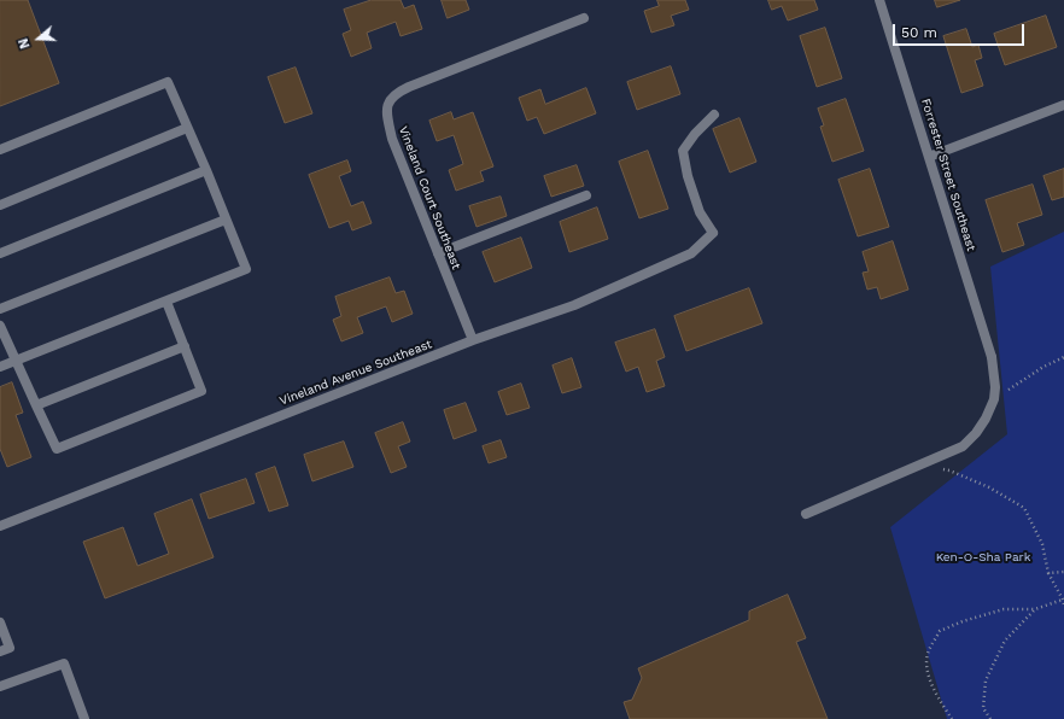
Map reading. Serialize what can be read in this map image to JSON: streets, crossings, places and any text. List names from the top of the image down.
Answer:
{
  "streets": {
    "street": ["Forrester Street Southeast", "Vineland Court Southeast", "Vineland Avenue Southeast"]
  },
  "crossings": [
    ["Vineland Court Southeast", "Vineland Avenue Southeast"]
  ],
  "parks": ["Ken-O-Sha Park"],
  "scale_bar": "50 m",
  "north": "left"
}
